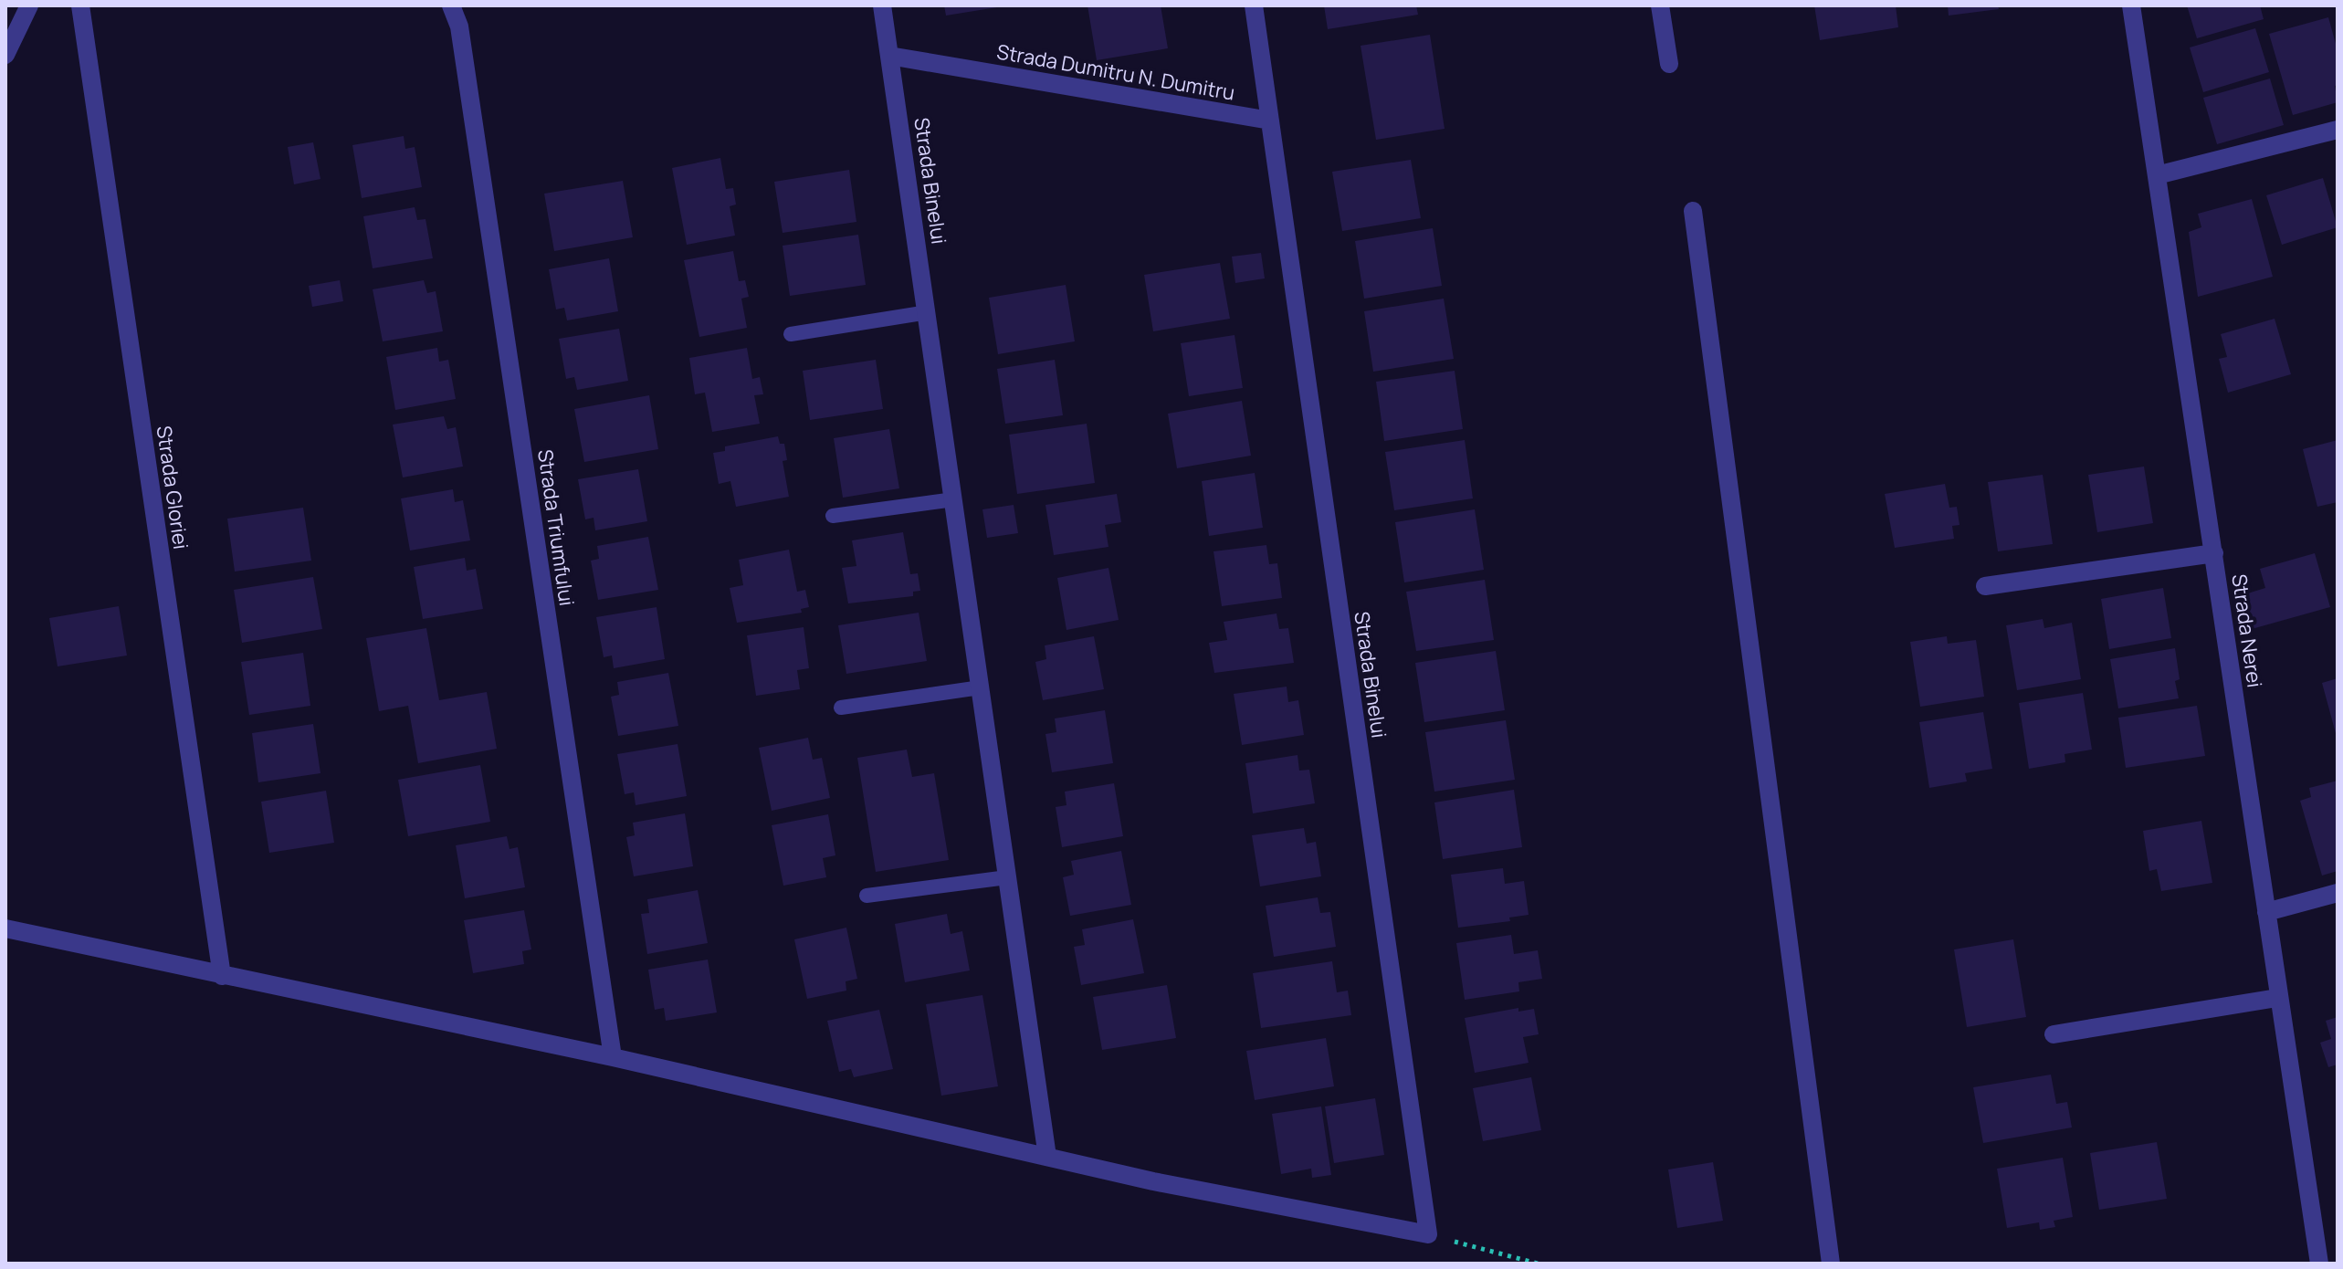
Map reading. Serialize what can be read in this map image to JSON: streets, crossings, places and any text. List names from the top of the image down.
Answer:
{
  "streets": {
    "street": [
      "Strada Dumitru N. Dumitru",
      "Strada Binelui",
      "Strada Gloriei",
      "Strada Triumfului",
      "Strada Nerei"
    ]
  },
  "crossings": [
    ["Strada Dumitru N. Dumitru", "Strada Binelui"]
  ]
}
